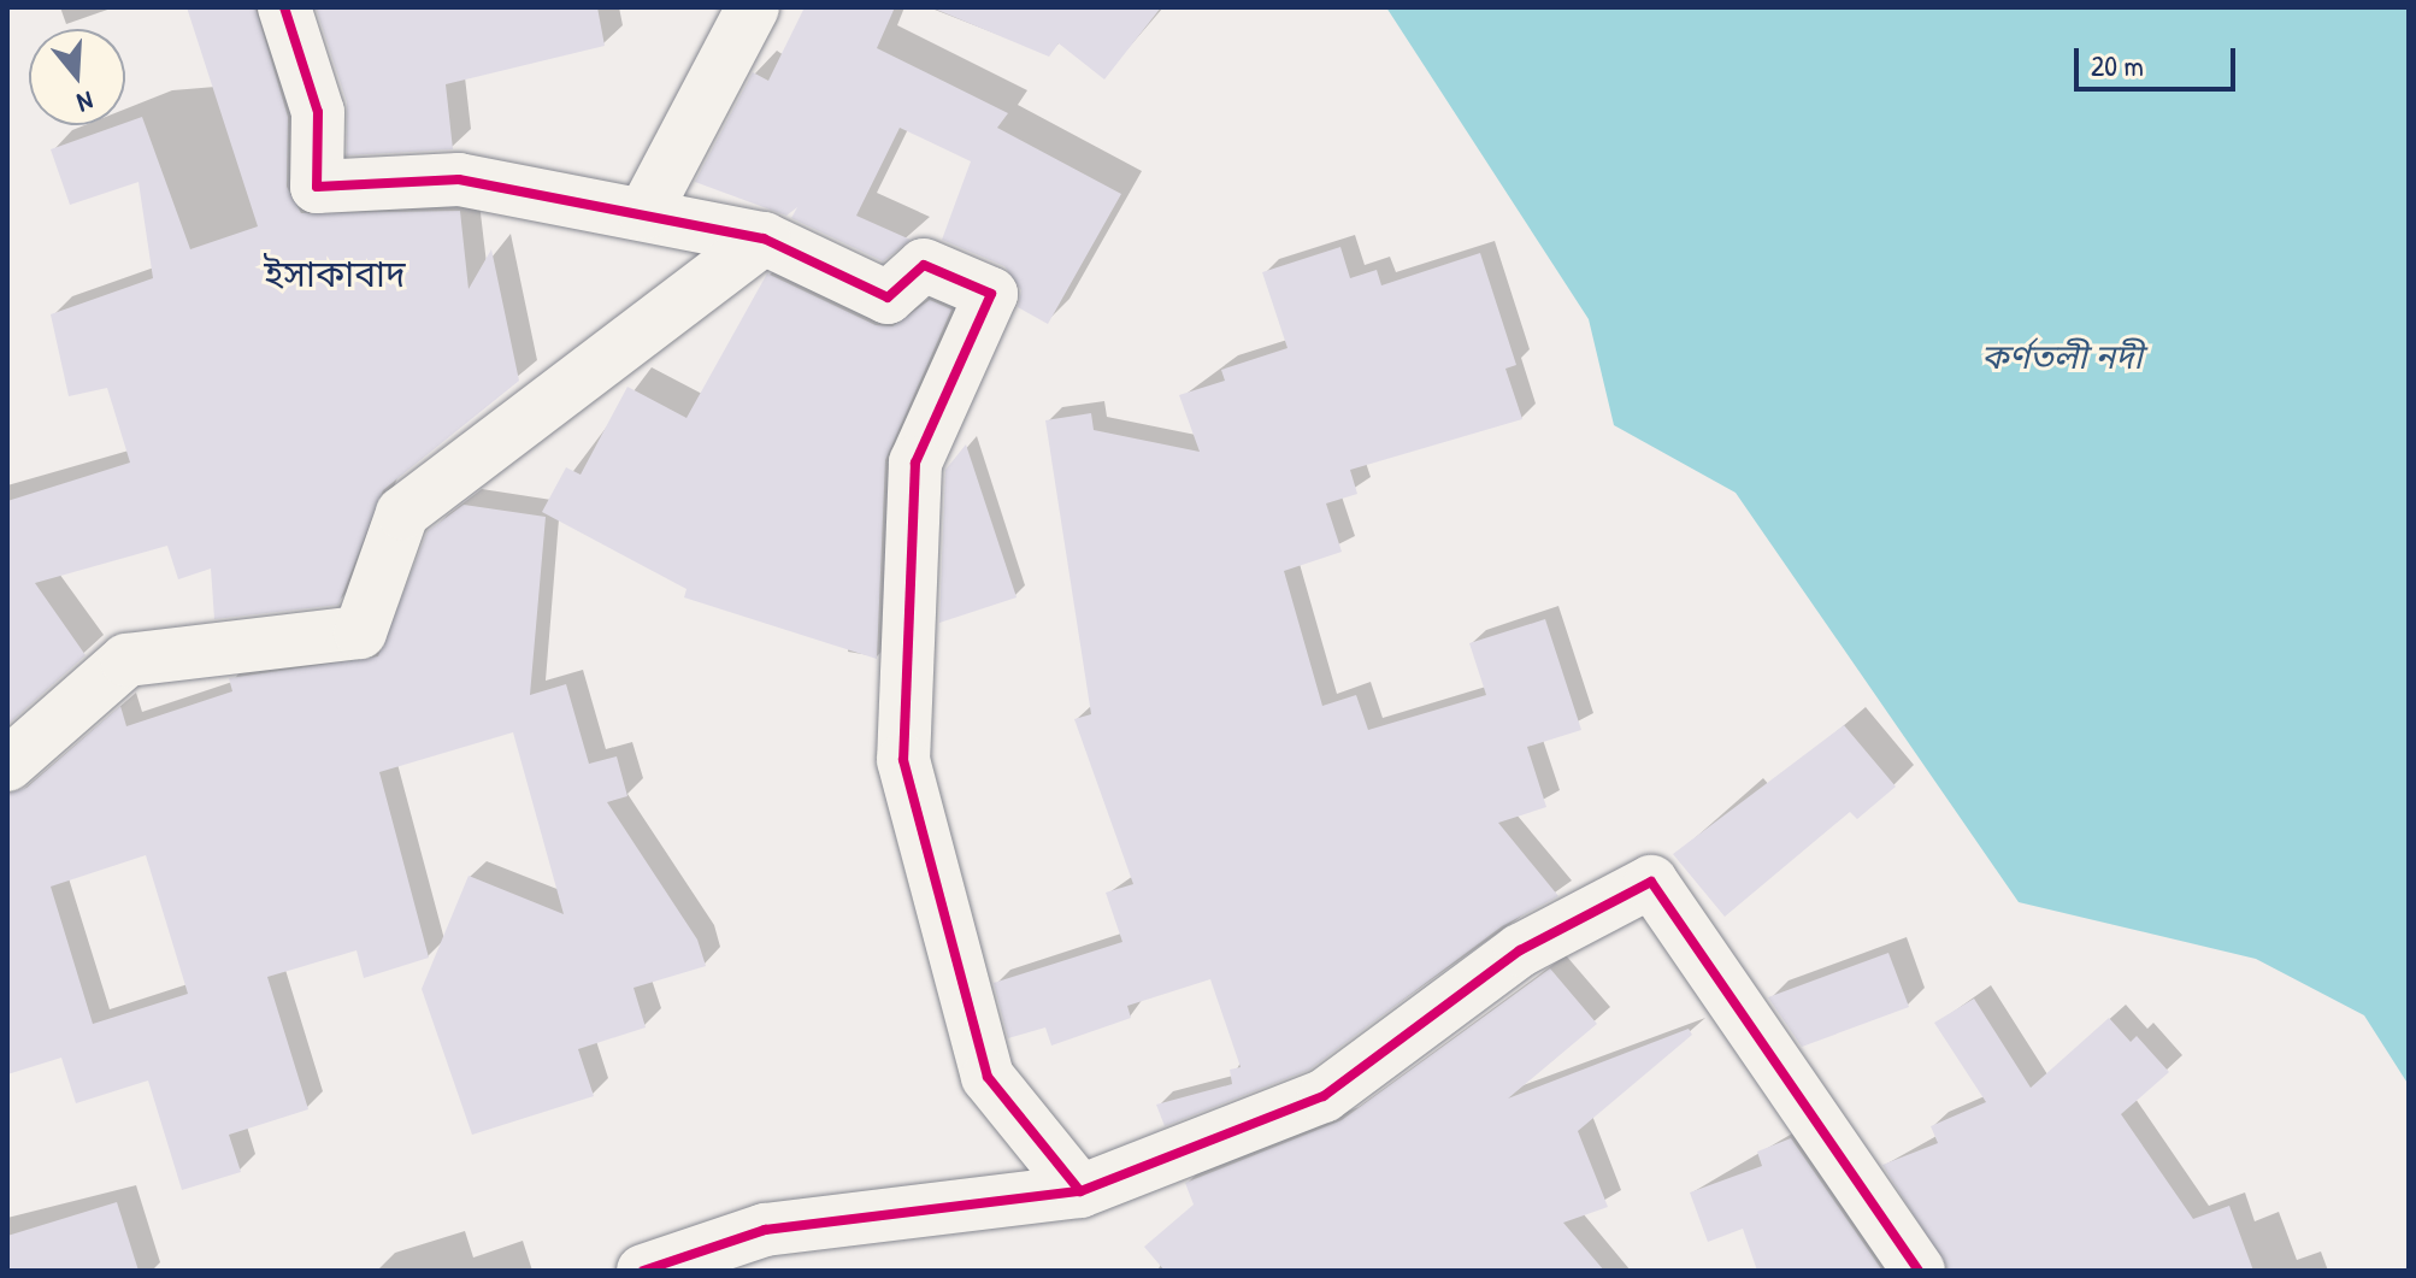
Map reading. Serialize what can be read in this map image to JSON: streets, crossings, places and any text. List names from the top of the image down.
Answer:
{
  "districts": ["ইসাকাবাদ"],
  "water": ["কর্ণতলী নদী"],
  "scale_bar": "20 m",
  "north": "bottom"
}
